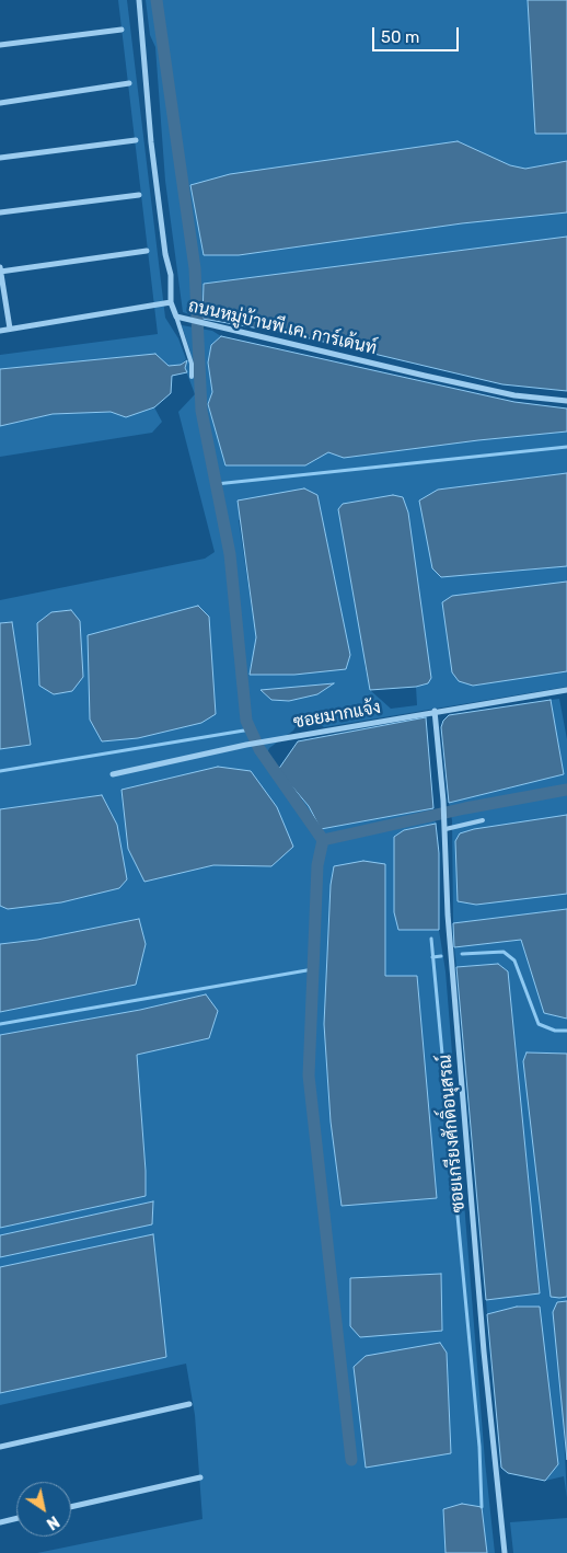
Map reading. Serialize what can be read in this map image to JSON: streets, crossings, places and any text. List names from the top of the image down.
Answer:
{
  "streets": {
    "street": ["ถนนหมู่บ้านพี.เค. การ์เด้นท์", "ซอยมากแจ้ง", "ซอยเกรียงศักดิ์อนุสรณ์"]
  },
  "crossings": [
    ["ซอยมากแจ้ง", "ซอยเกรียงศักดิ์อนุสรณ์"]
  ],
  "scale_bar": "50 m",
  "north": "bottom right"
}
